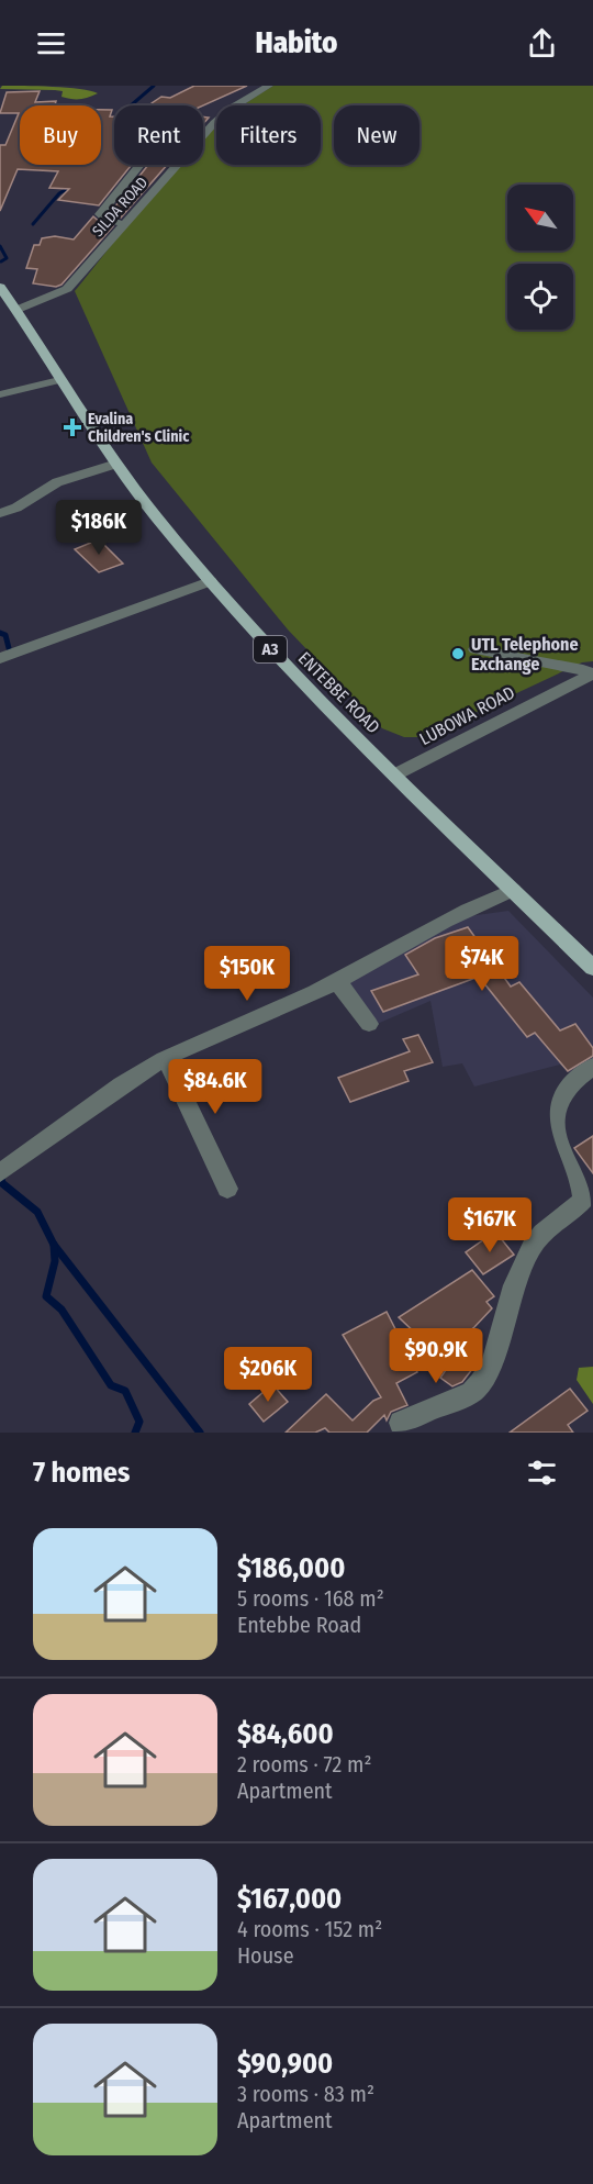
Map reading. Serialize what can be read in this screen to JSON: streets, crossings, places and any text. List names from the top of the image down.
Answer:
{
  "streets": {
    "main road": ["A3", "ENTEBBE ROAD"],
    "street": ["SILDA ROAD", "LUBOWA ROAD"]
  },
  "crossings": [
    ["SILDA ROAD", "ENTEBBE ROAD"],
    ["ENTEBBE ROAD", "LUBOWA ROAD"]
  ],
  "places": {
    "health": ["Evalina Children's Clinic"],
    "other": ["UTL Telephone Exchange"]
  },
  "north": "top left",
  "page": {
    "header": "Habito",
    "chip": [
      "Buy",
      "Rent",
      "Filters",
      "New"
    ],
    "price": [
      "$186K",
      "$74K",
      "$150K",
      "$84.6K",
      "$167K",
      "$90.9K",
      "$206K"
    ],
    "heading": "7 homes",
    "list": [
      {
        "name": "$186,000",
        "note": "5 rooms · 168 m² · Entebbe Road"
      },
      {
        "name": "$84,600",
        "note": "2 rooms · 72 m² · Apartment"
      },
      {
        "name": "$167,000",
        "note": "4 rooms · 152 m² · House"
      },
      {
        "name": "$90,900",
        "note": "3 rooms · 83 m² · Apartment"
      }
    ]
  }
}
